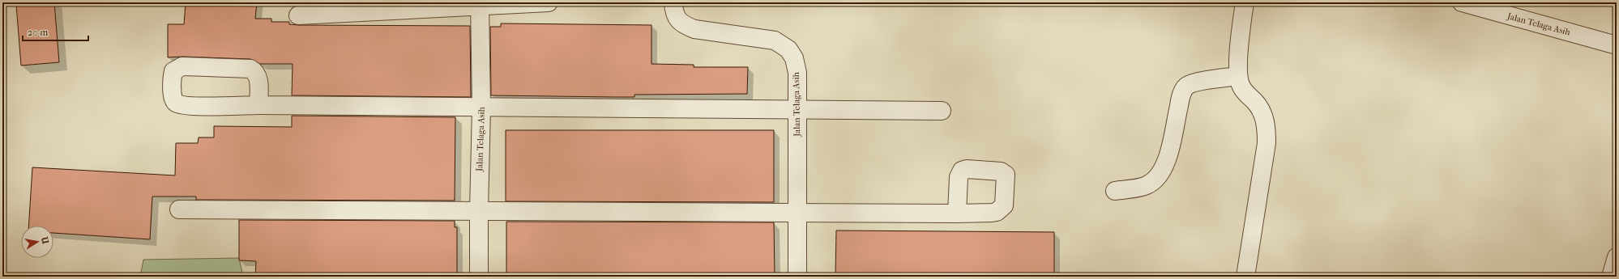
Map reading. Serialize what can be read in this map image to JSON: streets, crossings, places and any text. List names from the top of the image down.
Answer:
{
  "streets": {
    "street": ["Jalan Telaga Asih"]
  },
  "scale_bar": "20 m",
  "north": "right"
}
